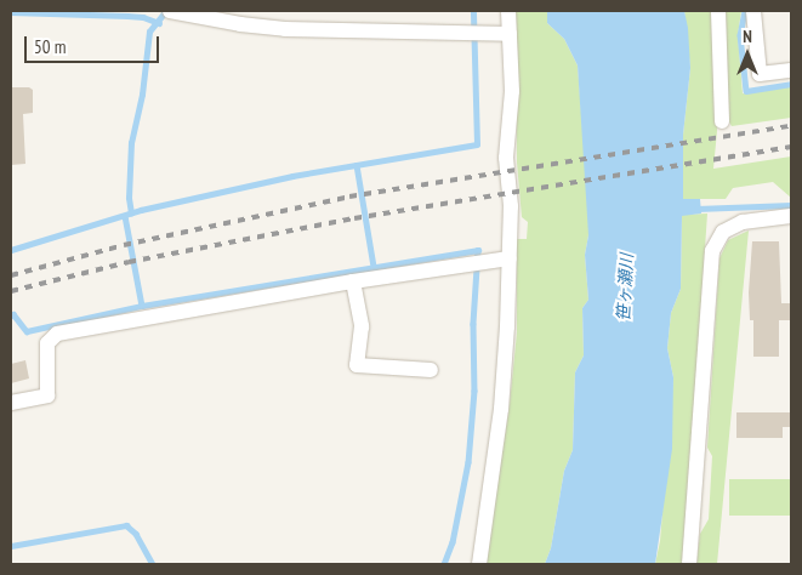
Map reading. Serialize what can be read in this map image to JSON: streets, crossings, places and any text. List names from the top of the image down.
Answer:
{
  "water": ["笹ヶ瀬川"],
  "scale_bar": "50 m",
  "north": "top"
}
